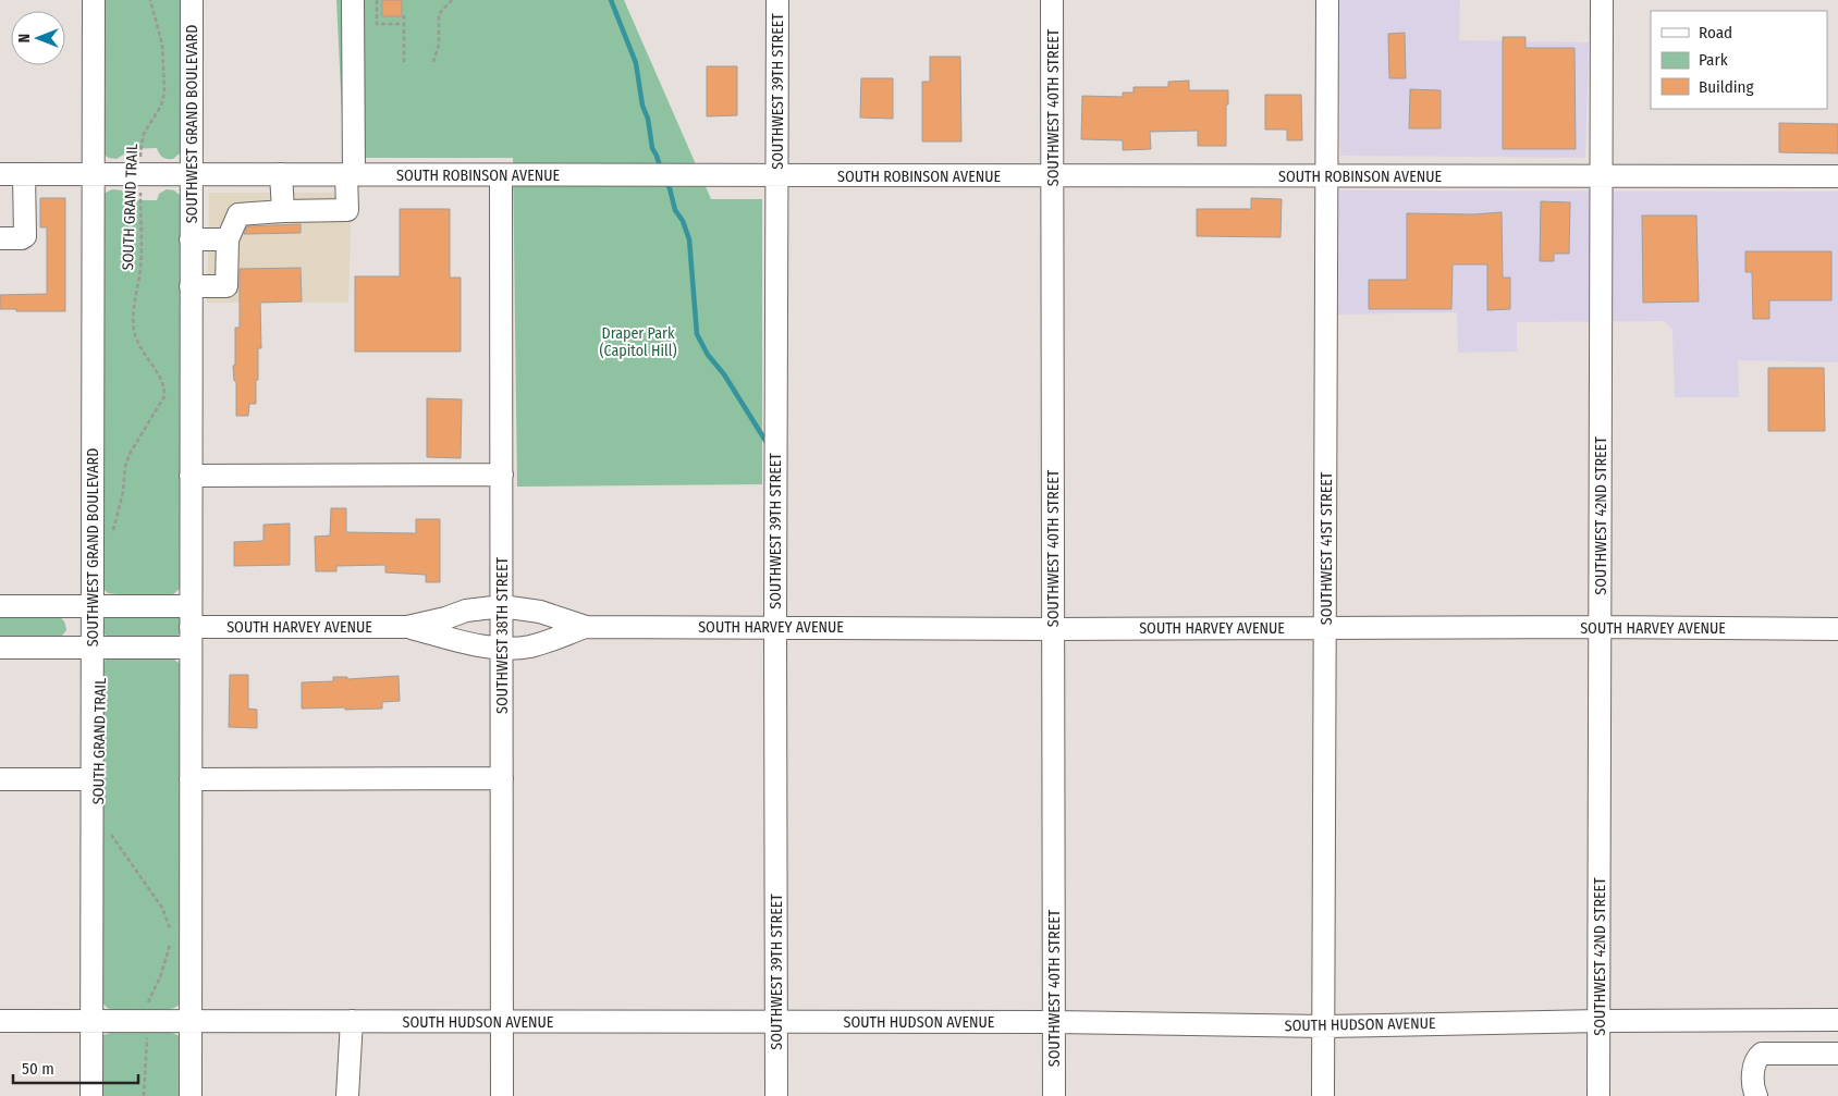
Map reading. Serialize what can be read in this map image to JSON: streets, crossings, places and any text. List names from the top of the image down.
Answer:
{
  "streets": {
    "street": [
      "SOUTHWEST 39TH STREET",
      "SOUTHWEST 40TH STREET",
      "SOUTHWEST GRAND BOULEVARD",
      "SOUTH ROBINSON AVENUE",
      "SOUTHWEST 42ND STREET",
      "SOUTHWEST 41ST STREET",
      "SOUTH HARVEY AVENUE",
      "SOUTHWEST 38TH STREET",
      "SOUTH HUDSON AVENUE"
    ],
    "path": ["SOUTH GRAND TRAIL"]
  },
  "crossings": [
    ["SOUTHWEST 39TH STREET", "SOUTH ROBINSON AVENUE"],
    ["SOUTHWEST 39TH STREET", "SOUTH HARVEY AVENUE"],
    ["SOUTHWEST 39TH STREET", "SOUTH HUDSON AVENUE"],
    ["SOUTHWEST 40TH STREET", "SOUTH ROBINSON AVENUE"],
    ["SOUTHWEST 40TH STREET", "SOUTH HARVEY AVENUE"],
    ["SOUTHWEST 40TH STREET", "SOUTH HUDSON AVENUE"],
    ["SOUTHWEST GRAND BOULEVARD", "SOUTH ROBINSON AVENUE"],
    ["SOUTHWEST GRAND BOULEVARD", "SOUTH HARVEY AVENUE"],
    ["SOUTHWEST GRAND BOULEVARD", "SOUTH HUDSON AVENUE"],
    ["SOUTH ROBINSON AVENUE", "SOUTH GRAND TRAIL"],
    ["SOUTH ROBINSON AVENUE", "SOUTHWEST 42ND STREET"],
    ["SOUTH ROBINSON AVENUE", "SOUTHWEST 41ST STREET"],
    ["SOUTH ROBINSON AVENUE", "SOUTHWEST 38TH STREET"],
    ["SOUTHWEST 42ND STREET", "SOUTH HARVEY AVENUE"],
    ["SOUTHWEST 42ND STREET", "SOUTH HUDSON AVENUE"],
    ["SOUTHWEST 41ST STREET", "SOUTH HARVEY AVENUE"],
    ["SOUTHWEST 41ST STREET", "SOUTH HUDSON AVENUE"],
    ["SOUTH HARVEY AVENUE", "SOUTHWEST 38TH STREET"],
    ["SOUTHWEST 38TH STREET", "SOUTH HUDSON AVENUE"]
  ],
  "parks": ["Draper Park (Capitol Hill)"],
  "legend": ["Road", "Park", "Building"],
  "scale_bar": "50 m",
  "north": "left"
}
